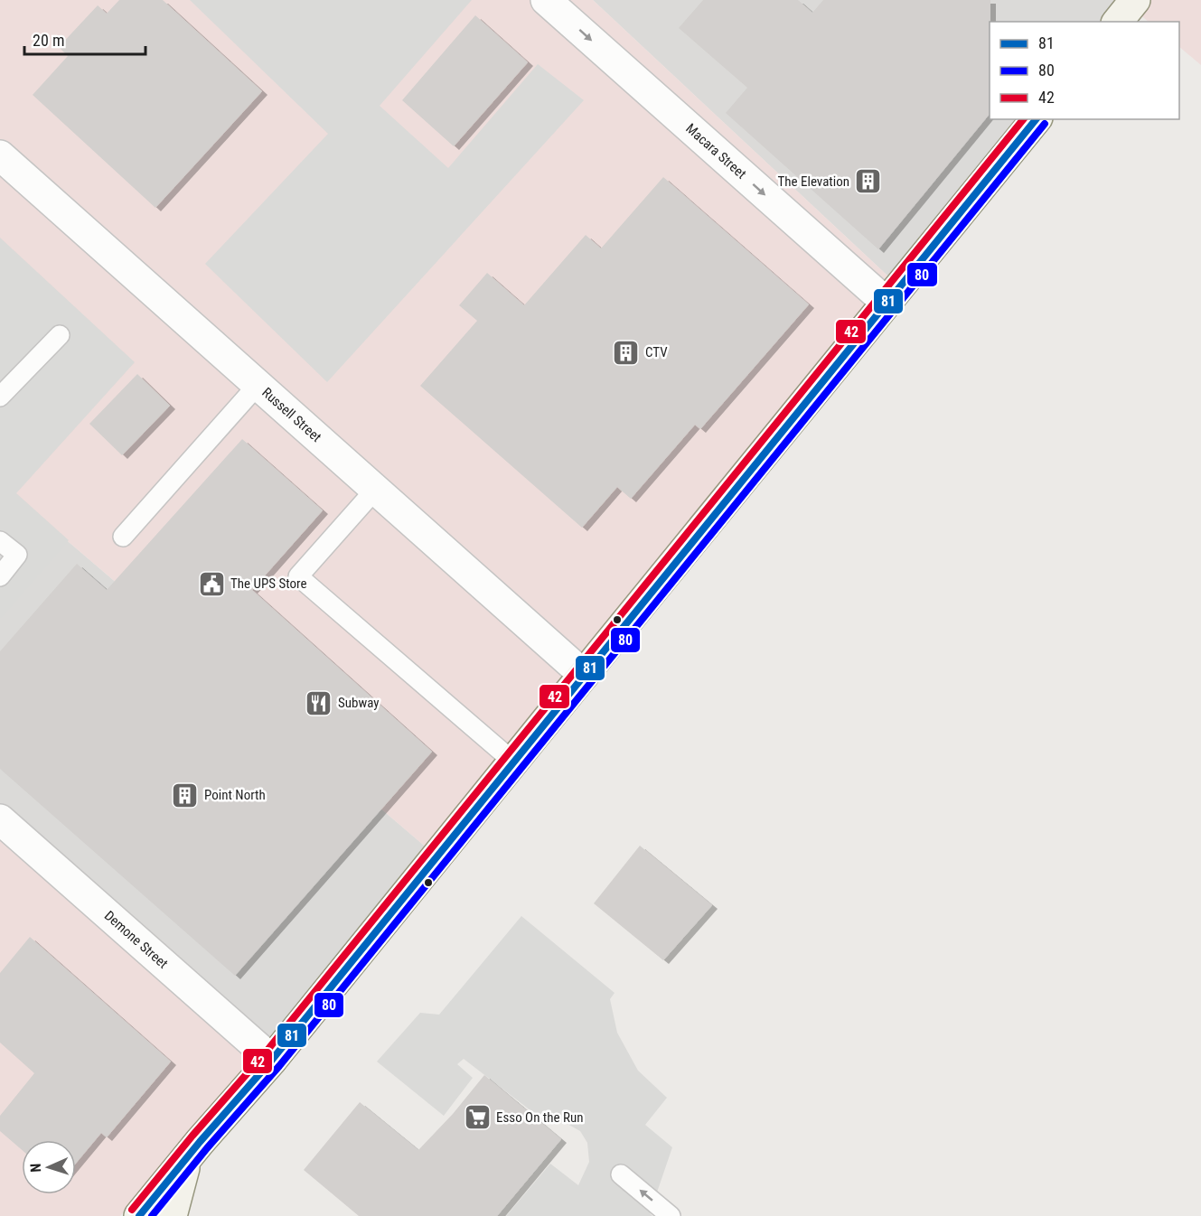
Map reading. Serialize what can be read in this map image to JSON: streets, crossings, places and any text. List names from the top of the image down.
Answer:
{
  "streets": {
    "street": ["Macara Street", "Russell Street", "Demone Street"]
  },
  "one_way": ["Macara Street"],
  "places": {
    "building": ["The Elevation", "CTV", "Point North"],
    "public building": ["The UPS Store"],
    "restaurant": ["Subway"],
    "supermarket": ["Esso On the Run"]
  },
  "lines": ["transit line 81", "transit line 42", "transit line 80"],
  "legend": ["81", "80", "42"],
  "scale_bar": "20 m",
  "north": "left"
}
